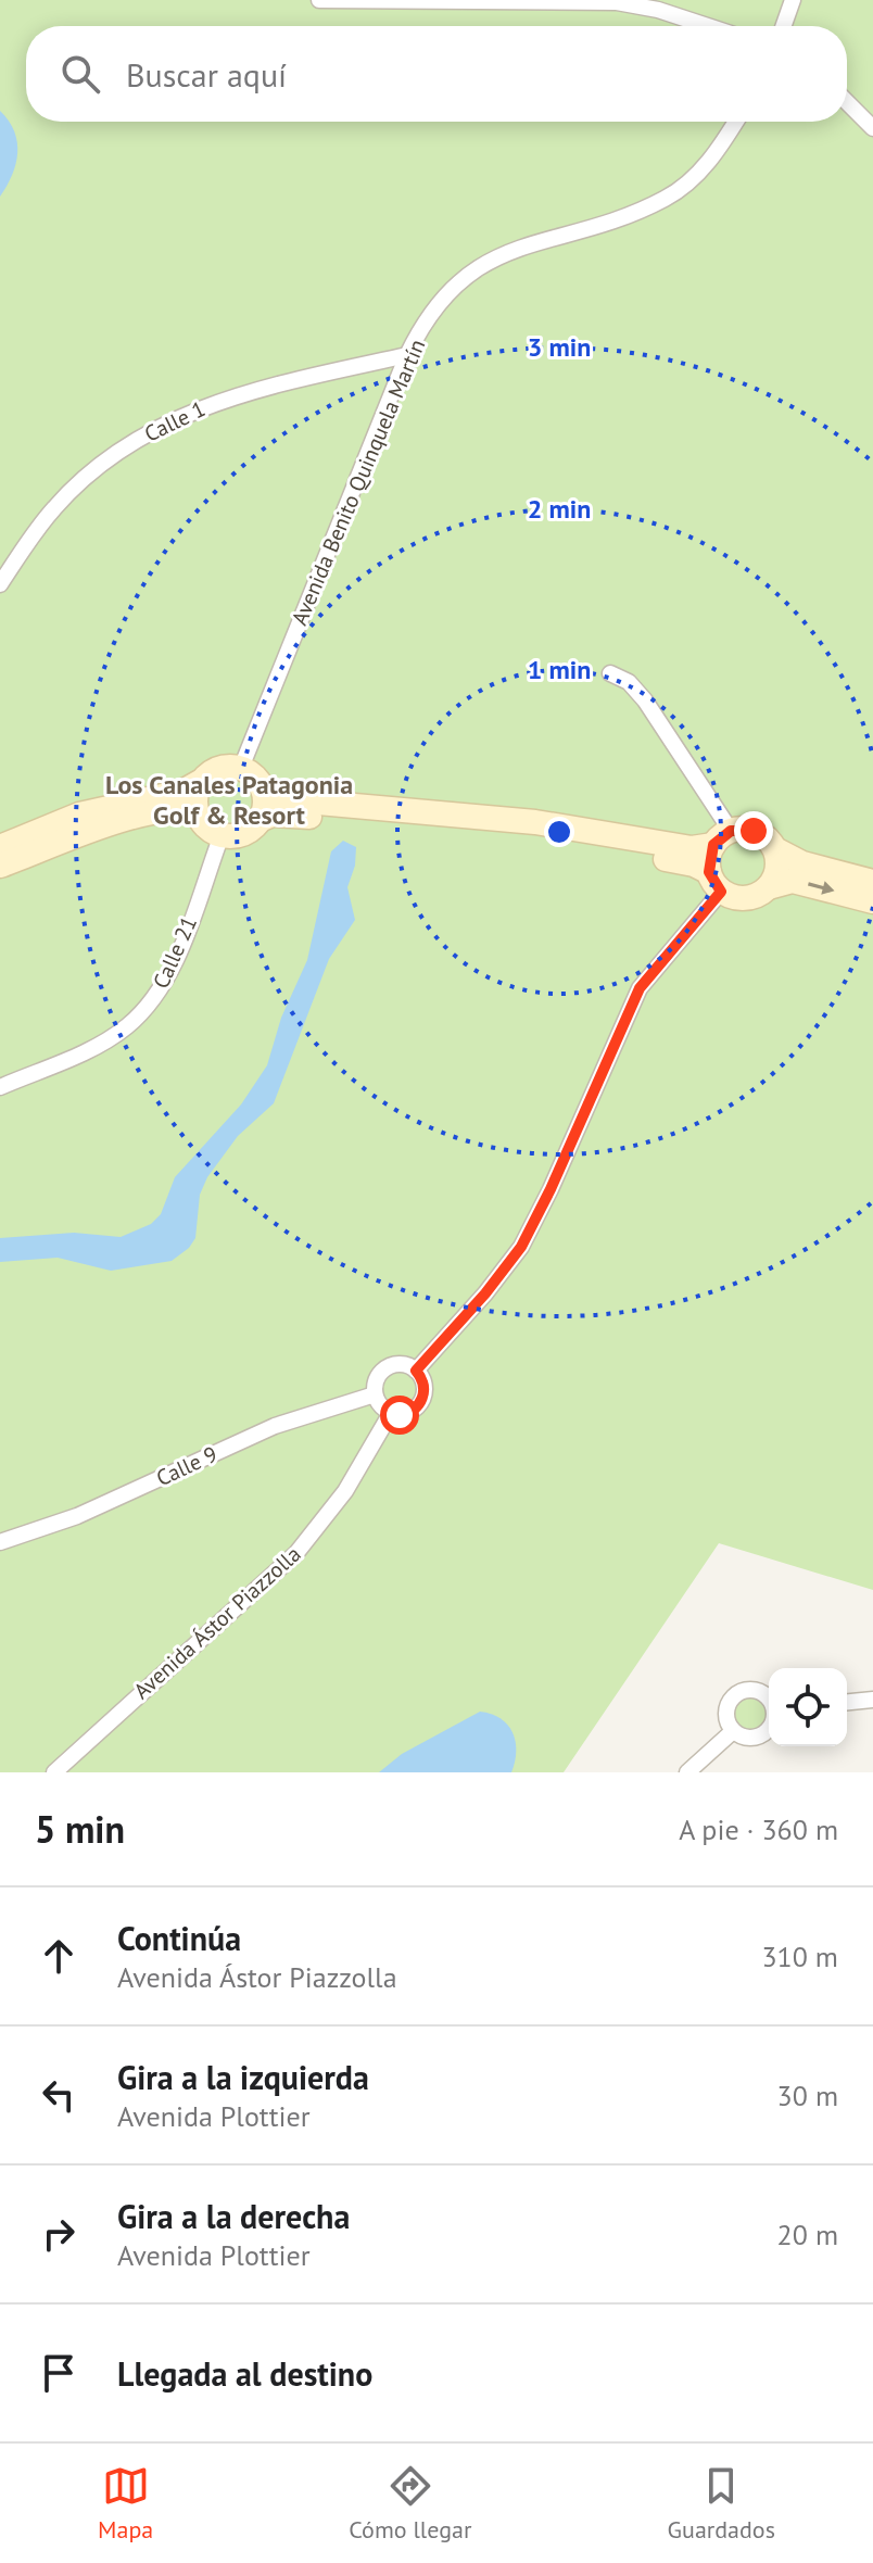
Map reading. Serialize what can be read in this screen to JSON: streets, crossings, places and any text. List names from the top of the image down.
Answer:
{
  "streets": {
    "street": [
      "Calle 1",
      "Avenida Benito Quinquela Martín",
      "Calle 21",
      "Calle 9",
      "Avenida Ástor Piazzolla"
    ]
  },
  "crossings": [
    ["Calle 1", "Avenida Benito Quinquela Martín"],
    ["Avenida Benito Quinquela Martín", "Calle 21"],
    ["Calle 9", "Avenida Ástor Piazzolla"]
  ],
  "districts": ["Los Canales Patagonia Golf & Resort"],
  "page": {
    "search": "Buscar aquí",
    "heading": ["5 min", "A pie · 360 m"],
    "list": [
      ["Continúa", "Avenida Ástor Piazzolla", "310 m"],
      ["Gira a la izquierda", "Avenida Plottier", "30 m"],
      ["Gira a la derecha", "Avenida Plottier", "20 m"],
      "Llegada al destino"
    ],
    "nav": ["Mapa", "Cómo llegar", "Guardados"]
  },
  "rings": ["3 min", "2 min", "1 min"]
}
